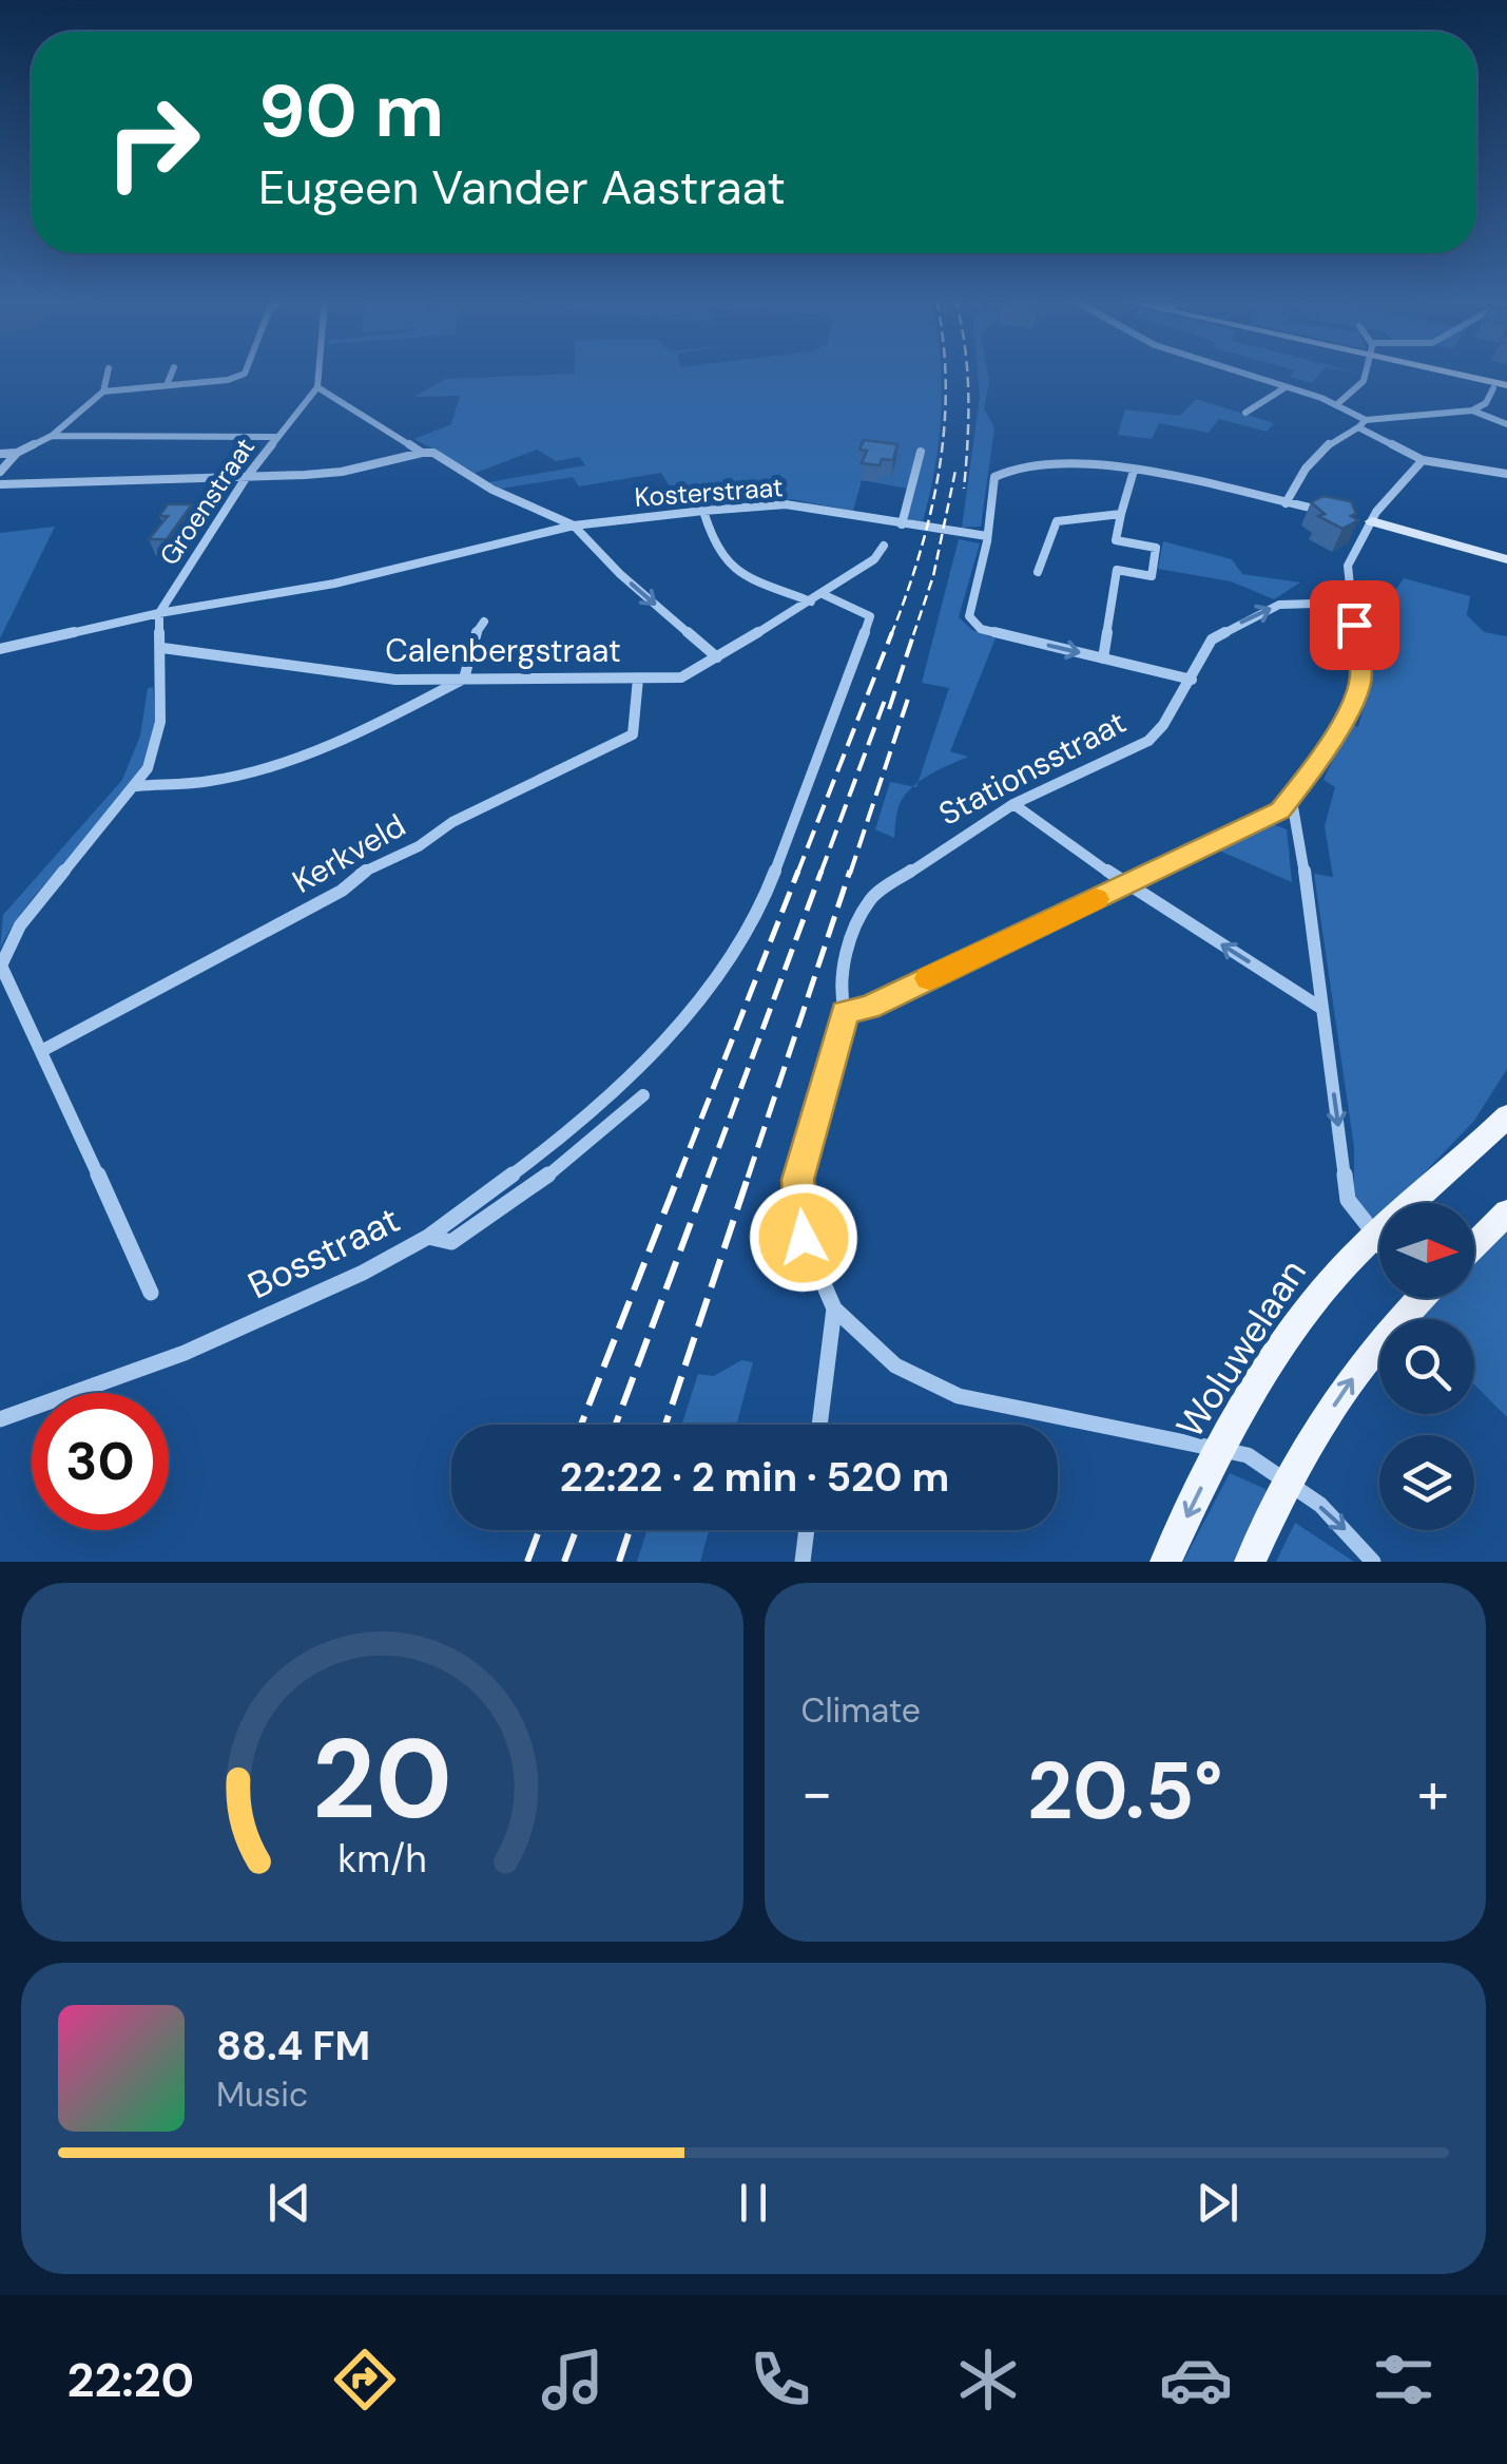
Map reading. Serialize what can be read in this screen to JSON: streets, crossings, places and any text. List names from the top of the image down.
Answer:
{
  "streets": {
    "main road": ["Woluwelaan"],
    "street": [
      "Kosterstraat",
      "Groenstraat",
      "Calenbergstraat",
      "Stationsstraat",
      "Kerkveld",
      "Bosstraat"
    ]
  },
  "crossings": [
    ["Kosterstraat", "Groenstraat"],
    ["Calenbergstraat", "Kerkveld"]
  ],
  "north": "right",
  "page": {
    "turn": ["90 m", "Eugeen Vander Aastraat"],
    "limit": "30",
    "trip": "22:22 · 2 min · 520 m",
    "tile": "Climate",
    "heat": ["−", "20.5°", "+"],
    "song": ["88.4 FM", "Music"],
    "tabs": "22:20",
    "gauge": ["20", "km/h"]
  }
}
